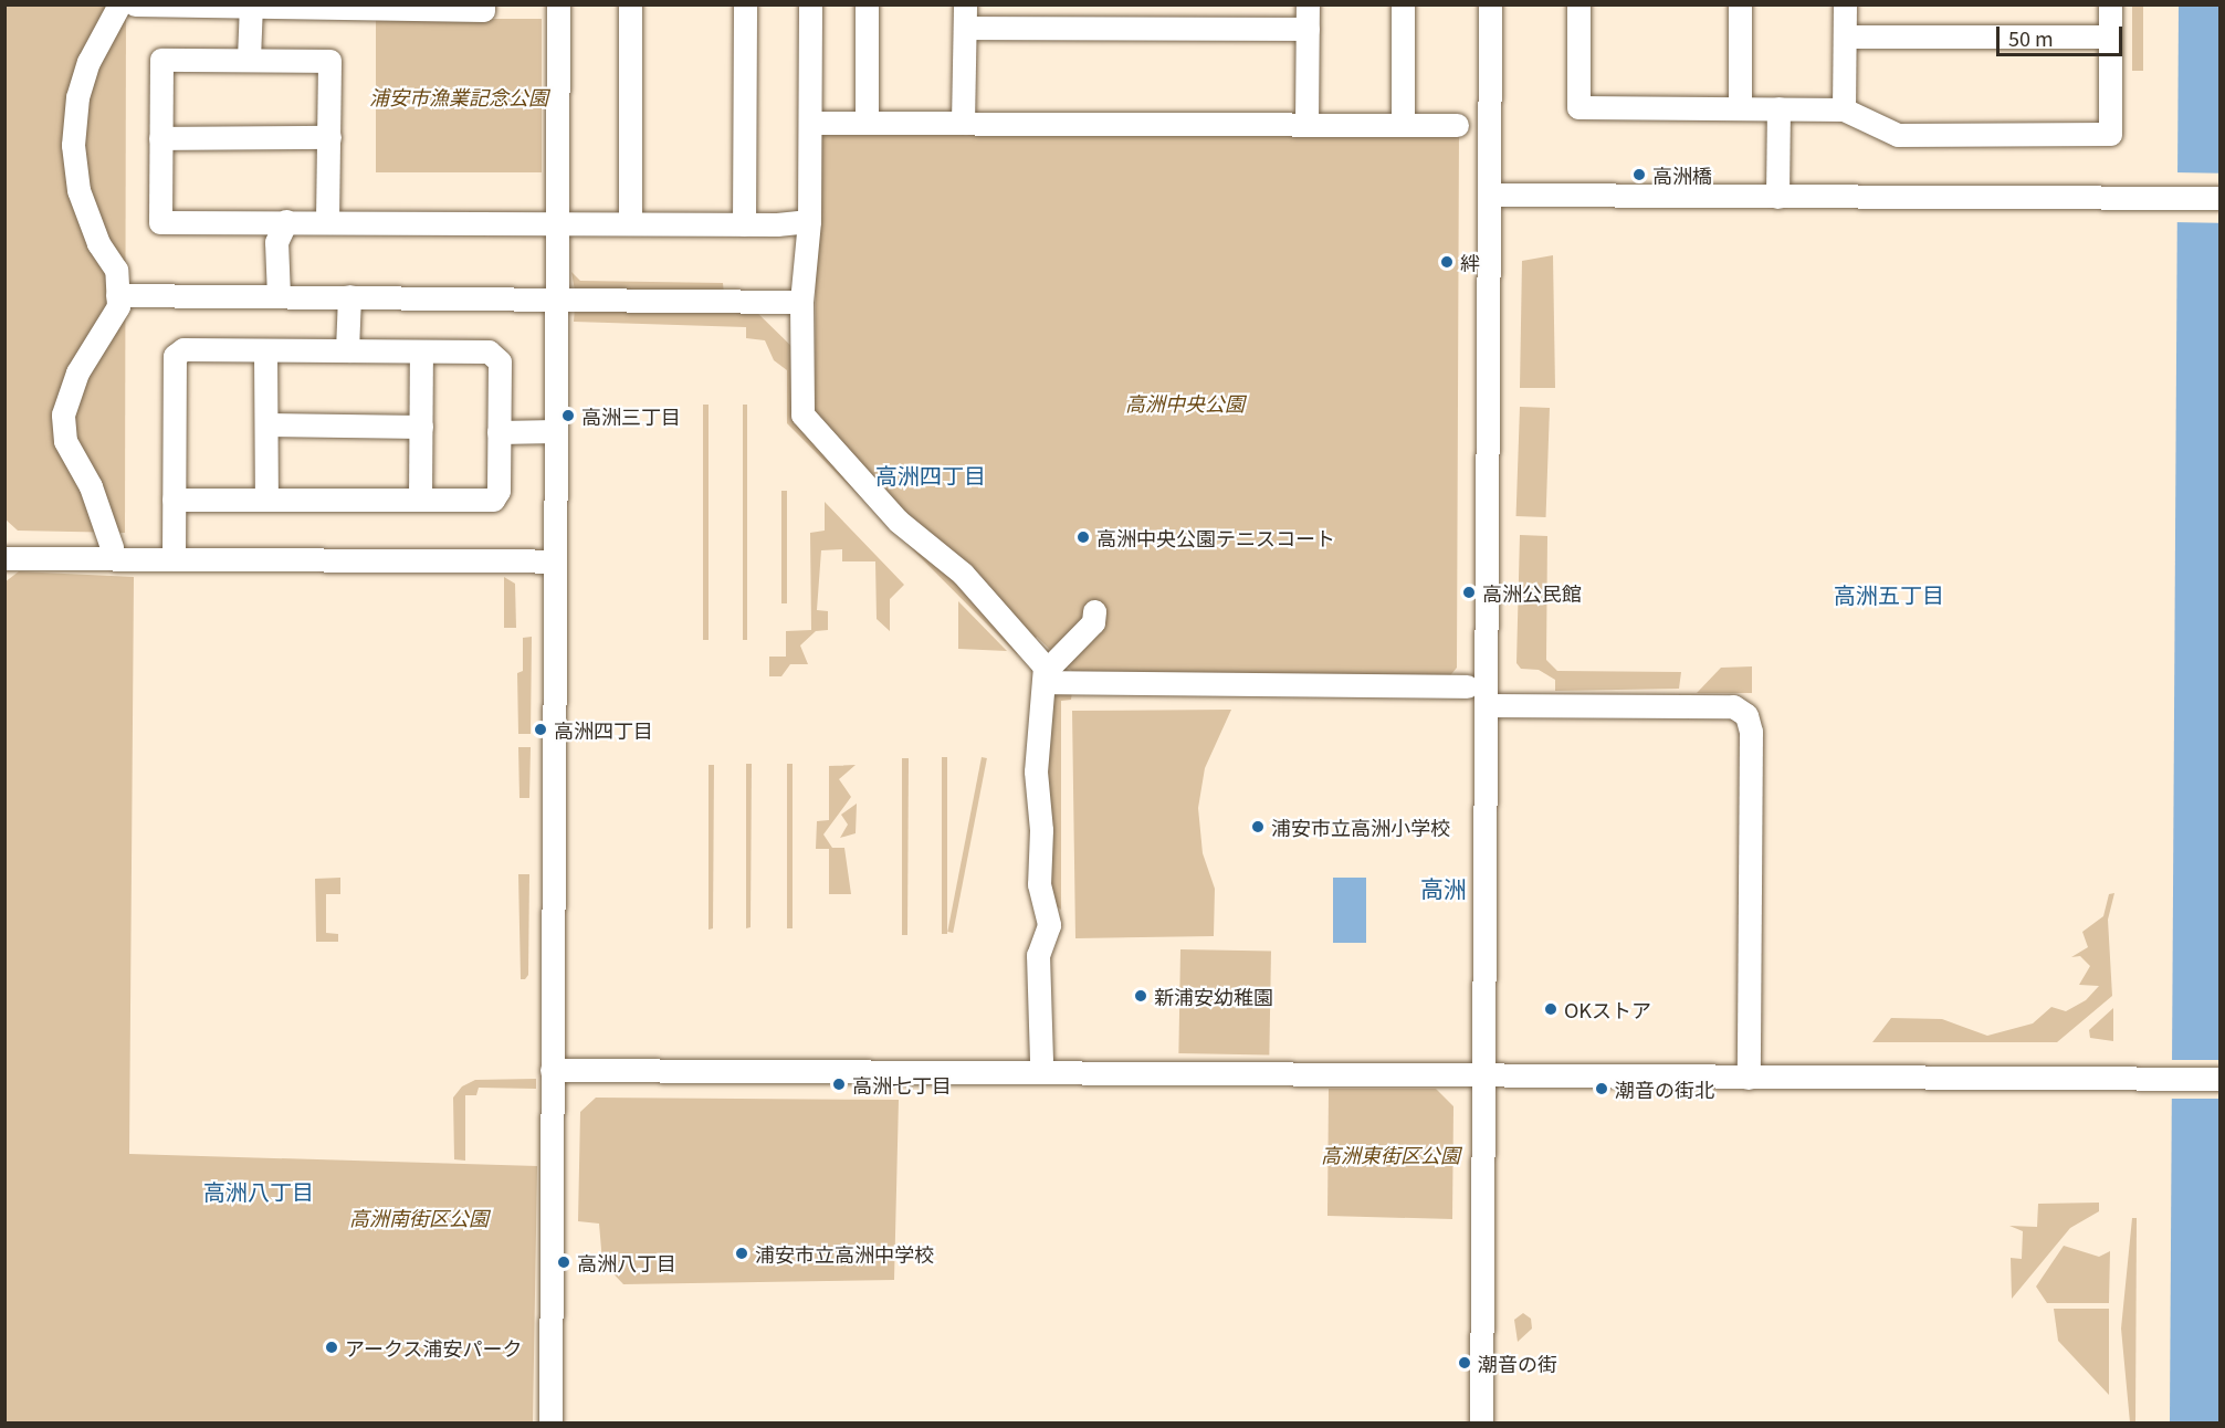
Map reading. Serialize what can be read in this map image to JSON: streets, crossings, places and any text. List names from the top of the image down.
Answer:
{
  "districts": [
    "高洲四丁目",
    "高洲五丁目",
    "高洲",
    "高洲八丁目"
  ],
  "parks": [
    "浦安市漁業記念公園",
    "高洲中央公園",
    "高洲東街区公園",
    "高洲南街区公園"
  ],
  "places": [
    "高洲橋",
    "絆",
    "高洲三丁目",
    "高洲中央公園テニスコート",
    "高洲公民館",
    "高洲四丁目",
    "浦安市立高洲小学校",
    "新浦安幼稚園",
    "OKストア",
    "高洲七丁目",
    "潮音の街北",
    "浦安市立高洲中学校",
    "高洲八丁目",
    "アークス浦安パーク",
    "潮音の街"
  ],
  "scale_bar": "50 m"
}
